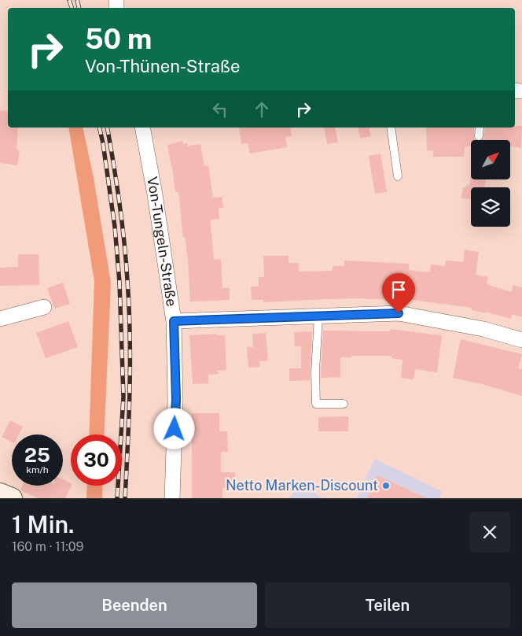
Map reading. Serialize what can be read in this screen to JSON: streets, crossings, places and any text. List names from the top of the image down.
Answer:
{
  "streets": {
    "street": ["Von-Tungeln-Straße"]
  },
  "places": ["Netto Marken-Discount"],
  "north": "top right",
  "page": {
    "turn": ["50 m", "Von-Thünen-Straße"],
    "speed": "25 km/h",
    "limit": "30",
    "heading": ["1 Min.", "160 m · 11:09"],
    "buttons": ["Beenden", "Teilen"]
  }
}
